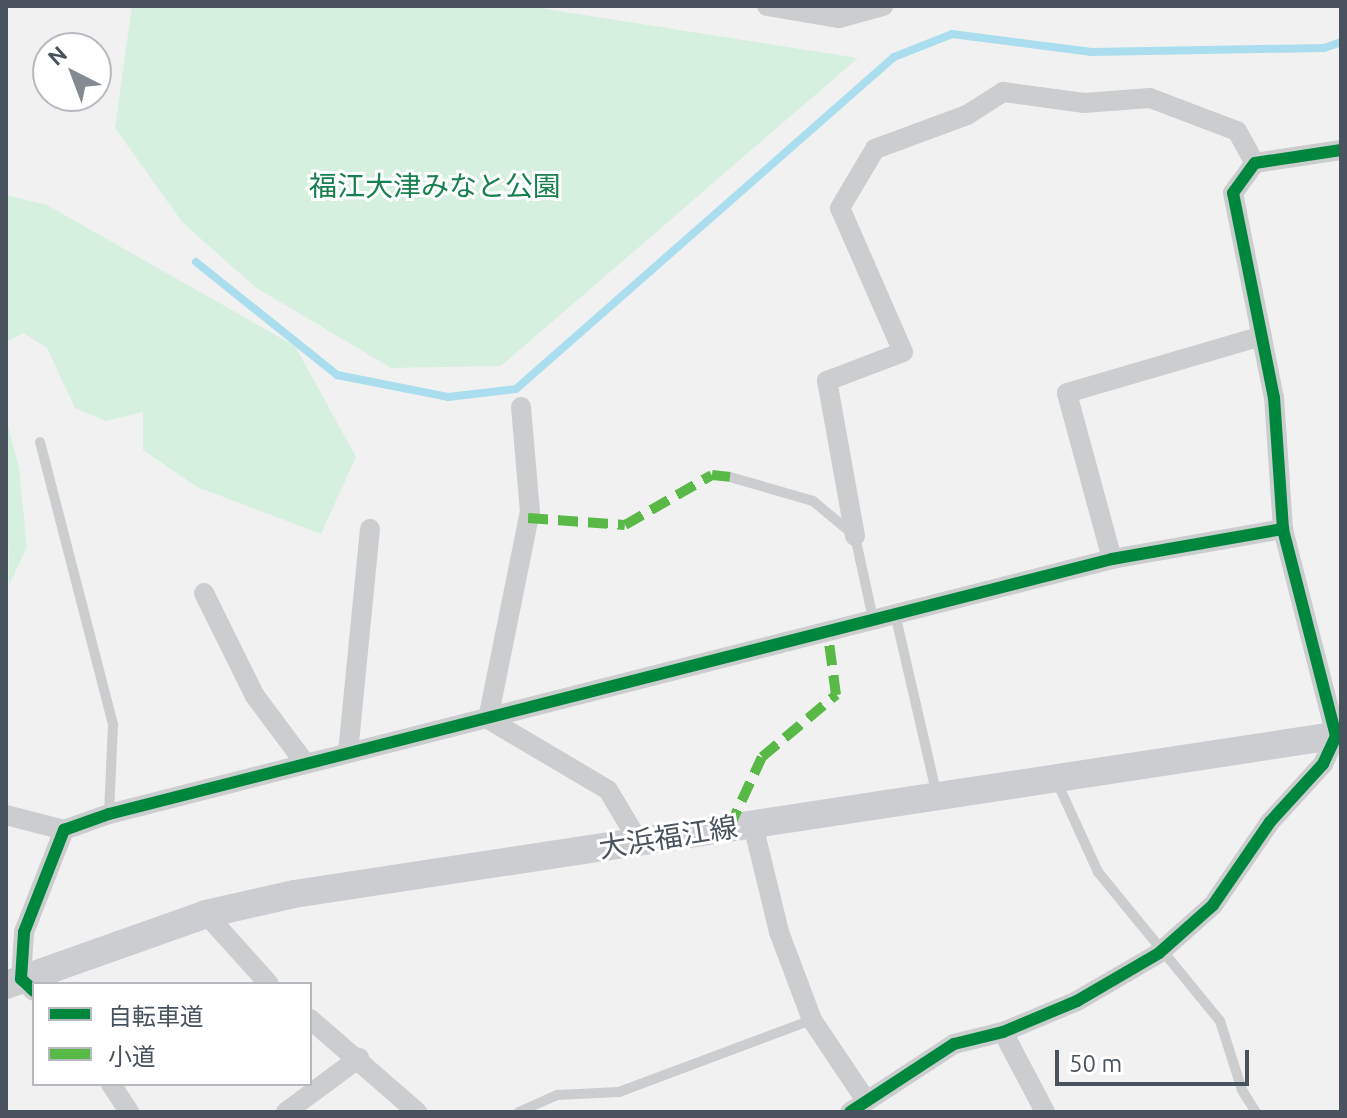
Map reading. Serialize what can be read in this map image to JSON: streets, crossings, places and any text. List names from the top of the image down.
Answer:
{
  "streets": {
    "main road": ["大浜福江線"]
  },
  "parks": ["福江大津みなと公園"],
  "legend": ["自転車道", "小道"],
  "scale_bar": "50 m",
  "north": "top left"
}
